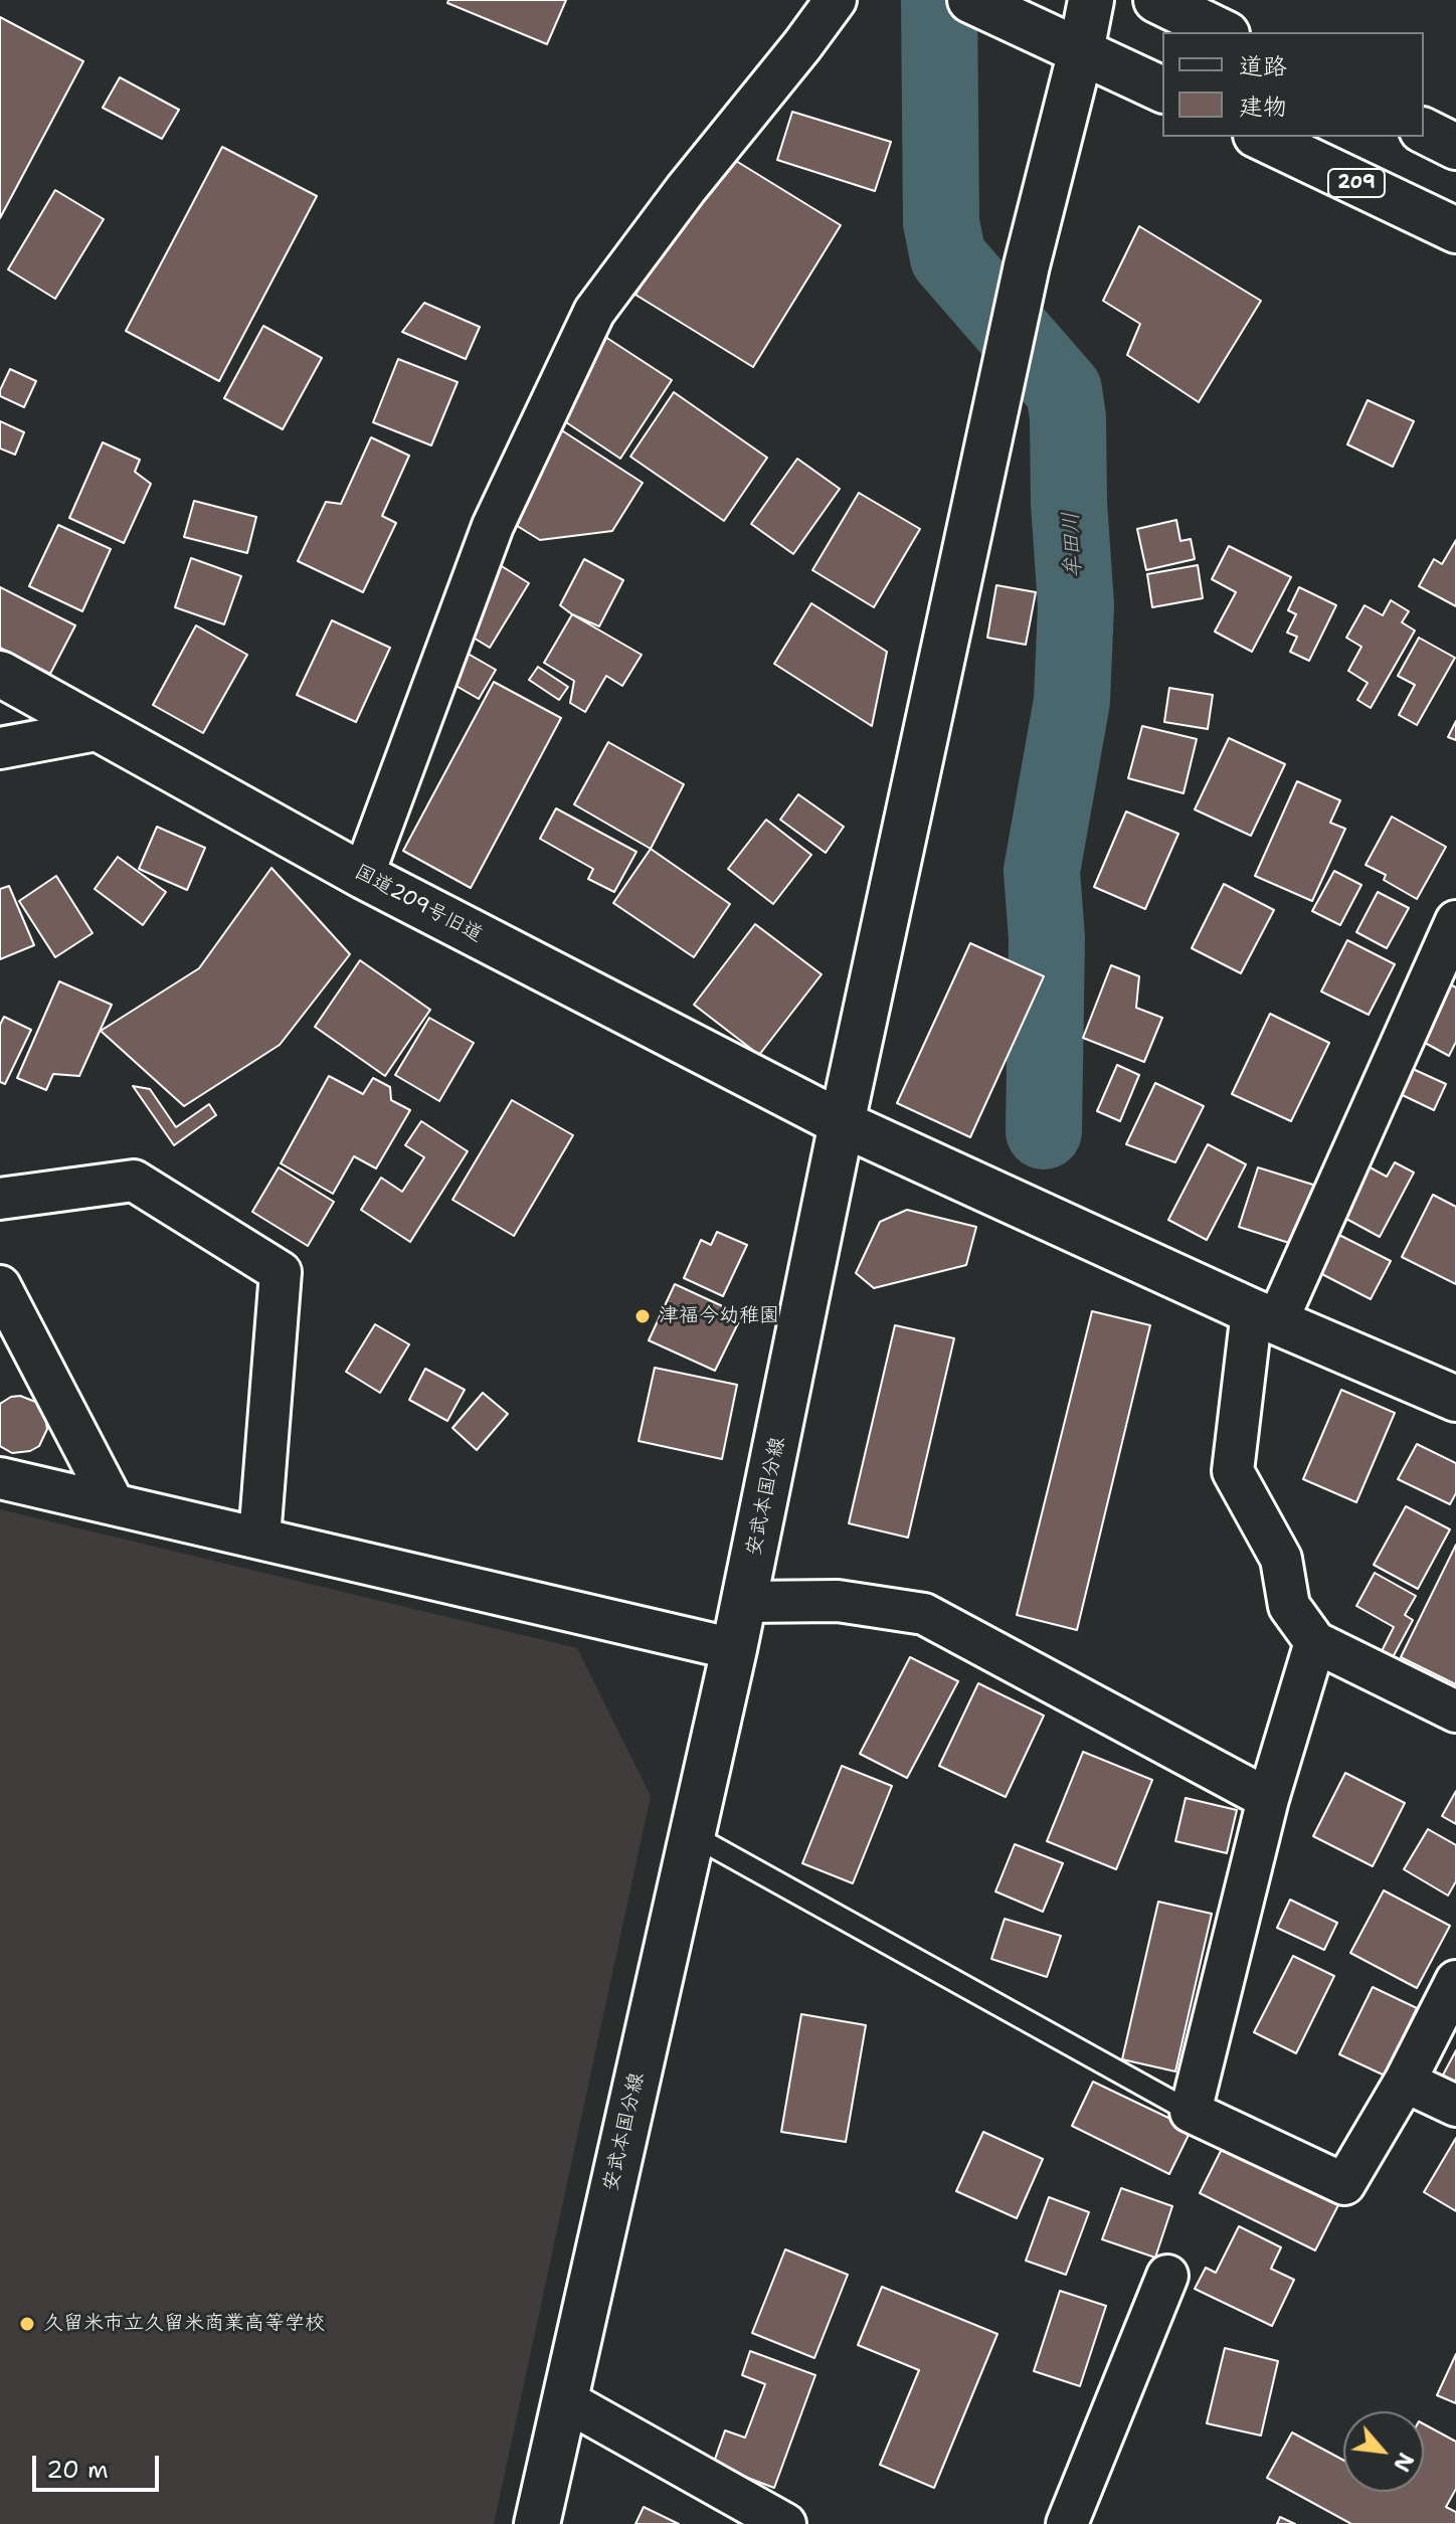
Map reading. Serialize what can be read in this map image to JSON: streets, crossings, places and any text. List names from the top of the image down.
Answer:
{
  "streets": {
    "main road": ["209", "国道209号旧道", "安武本国分線"]
  },
  "crossings": [
    ["国道209号旧道", "安武本国分線"]
  ],
  "water": ["牟田川"],
  "places": ["津福今幼稚園", "久留米市立久留米商業高等学校"],
  "legend": ["道路", "建物"],
  "scale_bar": "20 m",
  "north": "bottom right"
}
